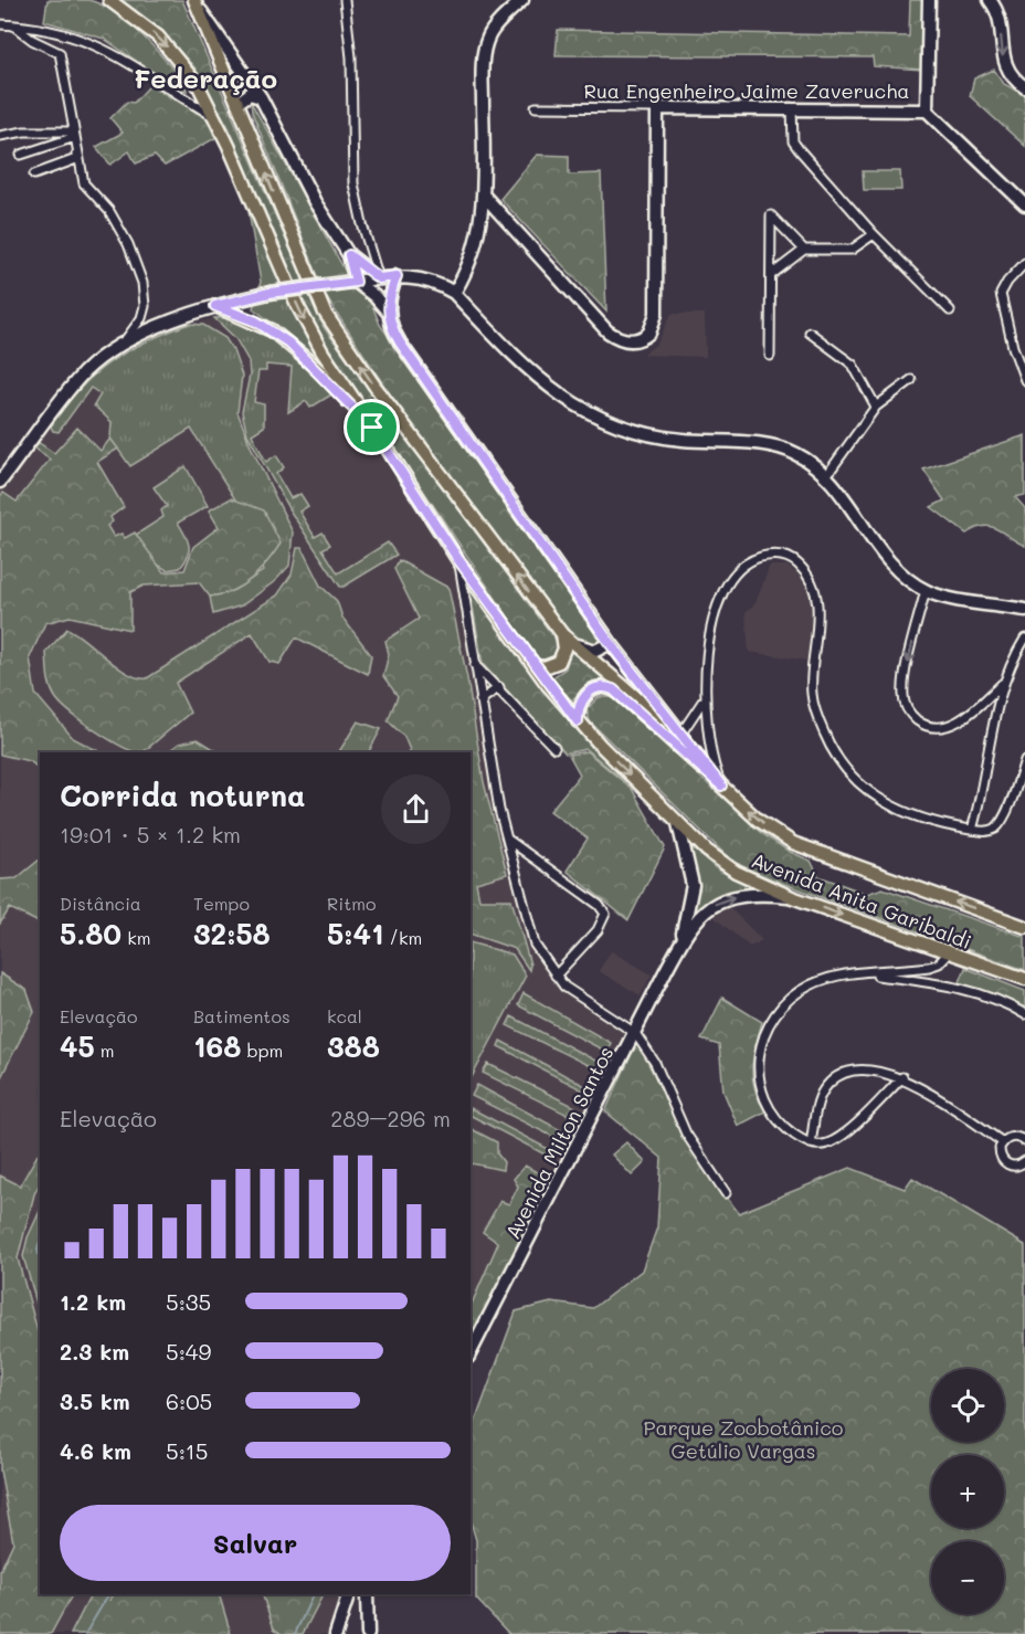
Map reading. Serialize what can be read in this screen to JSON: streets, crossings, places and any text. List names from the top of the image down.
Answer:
{
  "streets": {
    "main road": ["Avenida Anita Garibaldi"],
    "street": ["Rua Engenheiro Jaime Zaverucha", "Avenida Milton Santos"]
  },
  "crossings": [
    ["Avenida Anita Garibaldi", "Avenida Milton Santos"]
  ],
  "districts": ["Federação"],
  "parks": ["Parque Zoobotânico Getúlio Vargas"],
  "page": {
    "heading": ["Corrida noturna", "19:01 · 5 × 1.2 km"],
    "stats": [
      ["Distância", "5.80 km"],
      ["Tempo", "32:58"],
      ["Ritmo", "5:41 /km"],
      ["Elevação", "45 m"],
      ["Batimentos", "168 bpm"],
      ["kcal", "388"]
    ],
    "chart": ["Elevação", "289–296 m"],
    "list": [
      {
        "name": "1.2 km",
        "note": "5:35"
      },
      {
        "name": "2.3 km",
        "note": "5:49"
      },
      {
        "name": "3.5 km",
        "note": "6:05"
      },
      {
        "name": "4.6 km",
        "note": "5:15"
      }
    ],
    "map_buttons": ["+", "−"],
    "buttons": "Salvar"
  }
}
